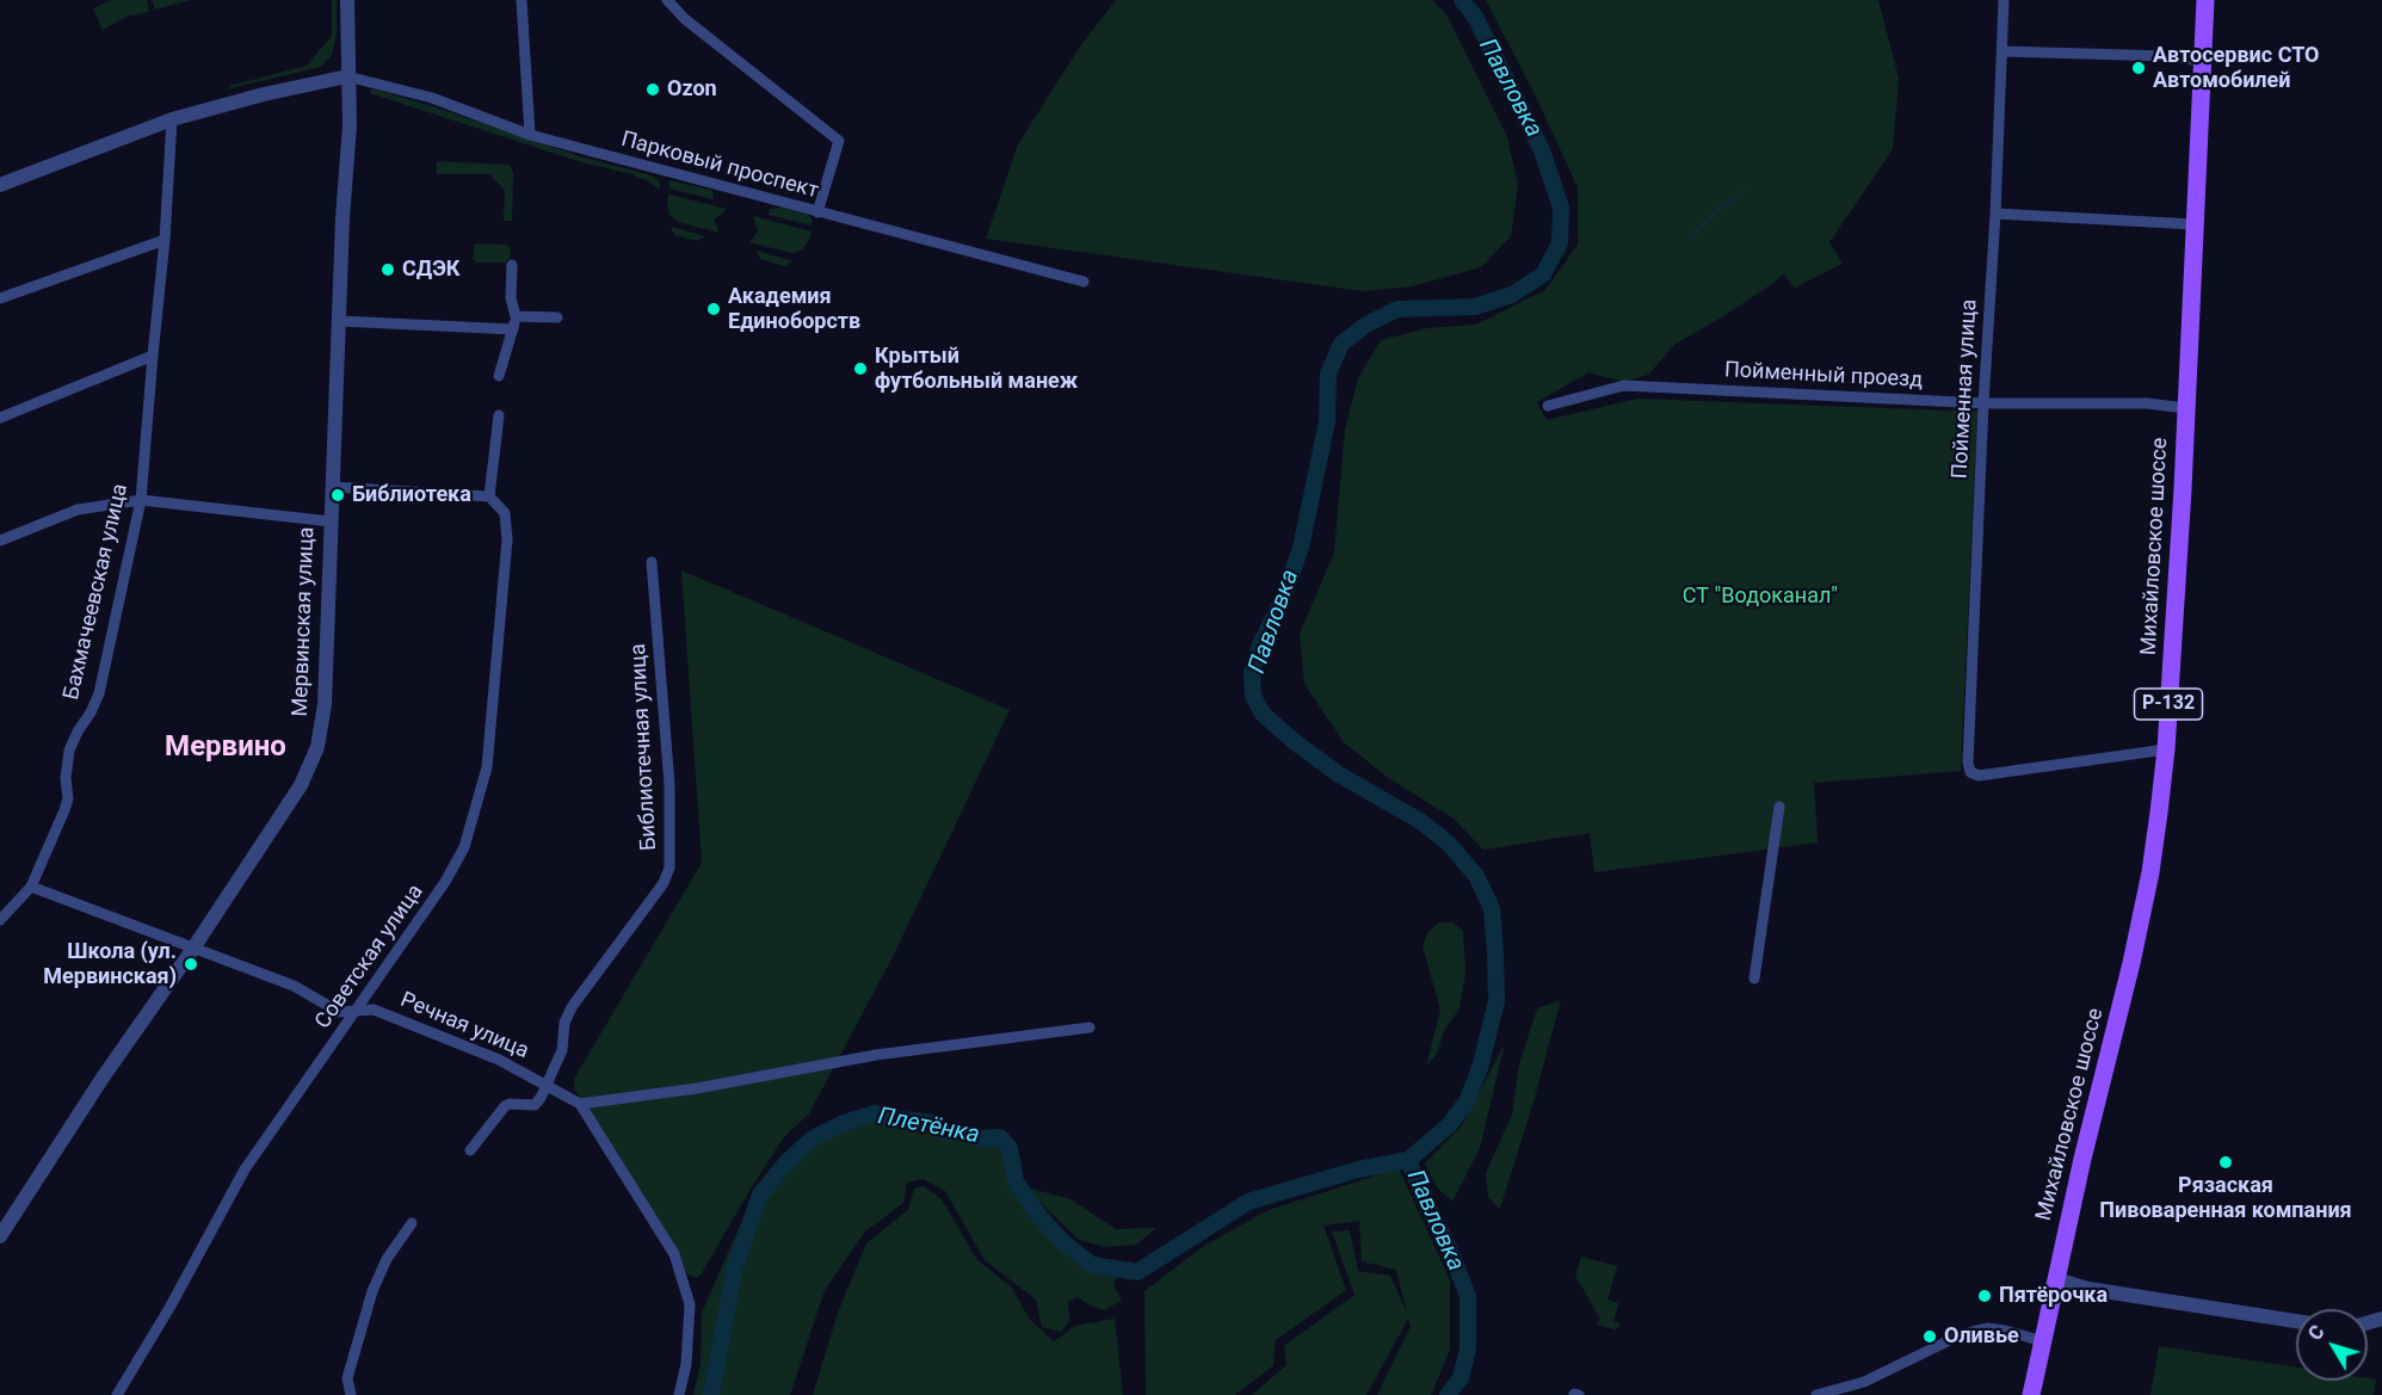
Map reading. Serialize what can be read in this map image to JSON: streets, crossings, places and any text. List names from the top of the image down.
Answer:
{
  "streets": {
    "main road": ["Михайловское шоссе", "Р-132"],
    "street": [
      "Парковый проспект",
      "Пойменный проезд",
      "Пойменная улица",
      "Бахмачеевская улица",
      "Мервинская улица",
      "Библиотечная улица",
      "Советская улица",
      "Речная улица"
    ]
  },
  "crossings": [
    ["Парковый проспект", "Мервинская улица"],
    ["Пойменный проезд", "Пойменная улица"],
    ["Пойменный проезд", "Михайловское шоссе"],
    ["Пойменная улица", "Михайловское шоссе"],
    ["Бахмачеевская улица", "Речная улица"],
    ["Мервинская улица", "Речная улица"],
    ["Библиотечная улица", "Речная улица"],
    ["Советская улица", "Речная улица"]
  ],
  "districts": ["Мервино"],
  "water": ["Павловка", "Плетёнка"],
  "parks": ["СТ \"Водоканал\""],
  "places": [
    "Автосервис СТО Автомобилей",
    "Ozon",
    "СДЭК",
    "Академия Единоборств",
    "Крытый футбольный манеж",
    "Библиотека",
    "Школа (ул. Мервинская)",
    "Рязаская Пивоваренная компания",
    "Пятёрочка",
    "Оливье"
  ],
  "north": "top left"
}
